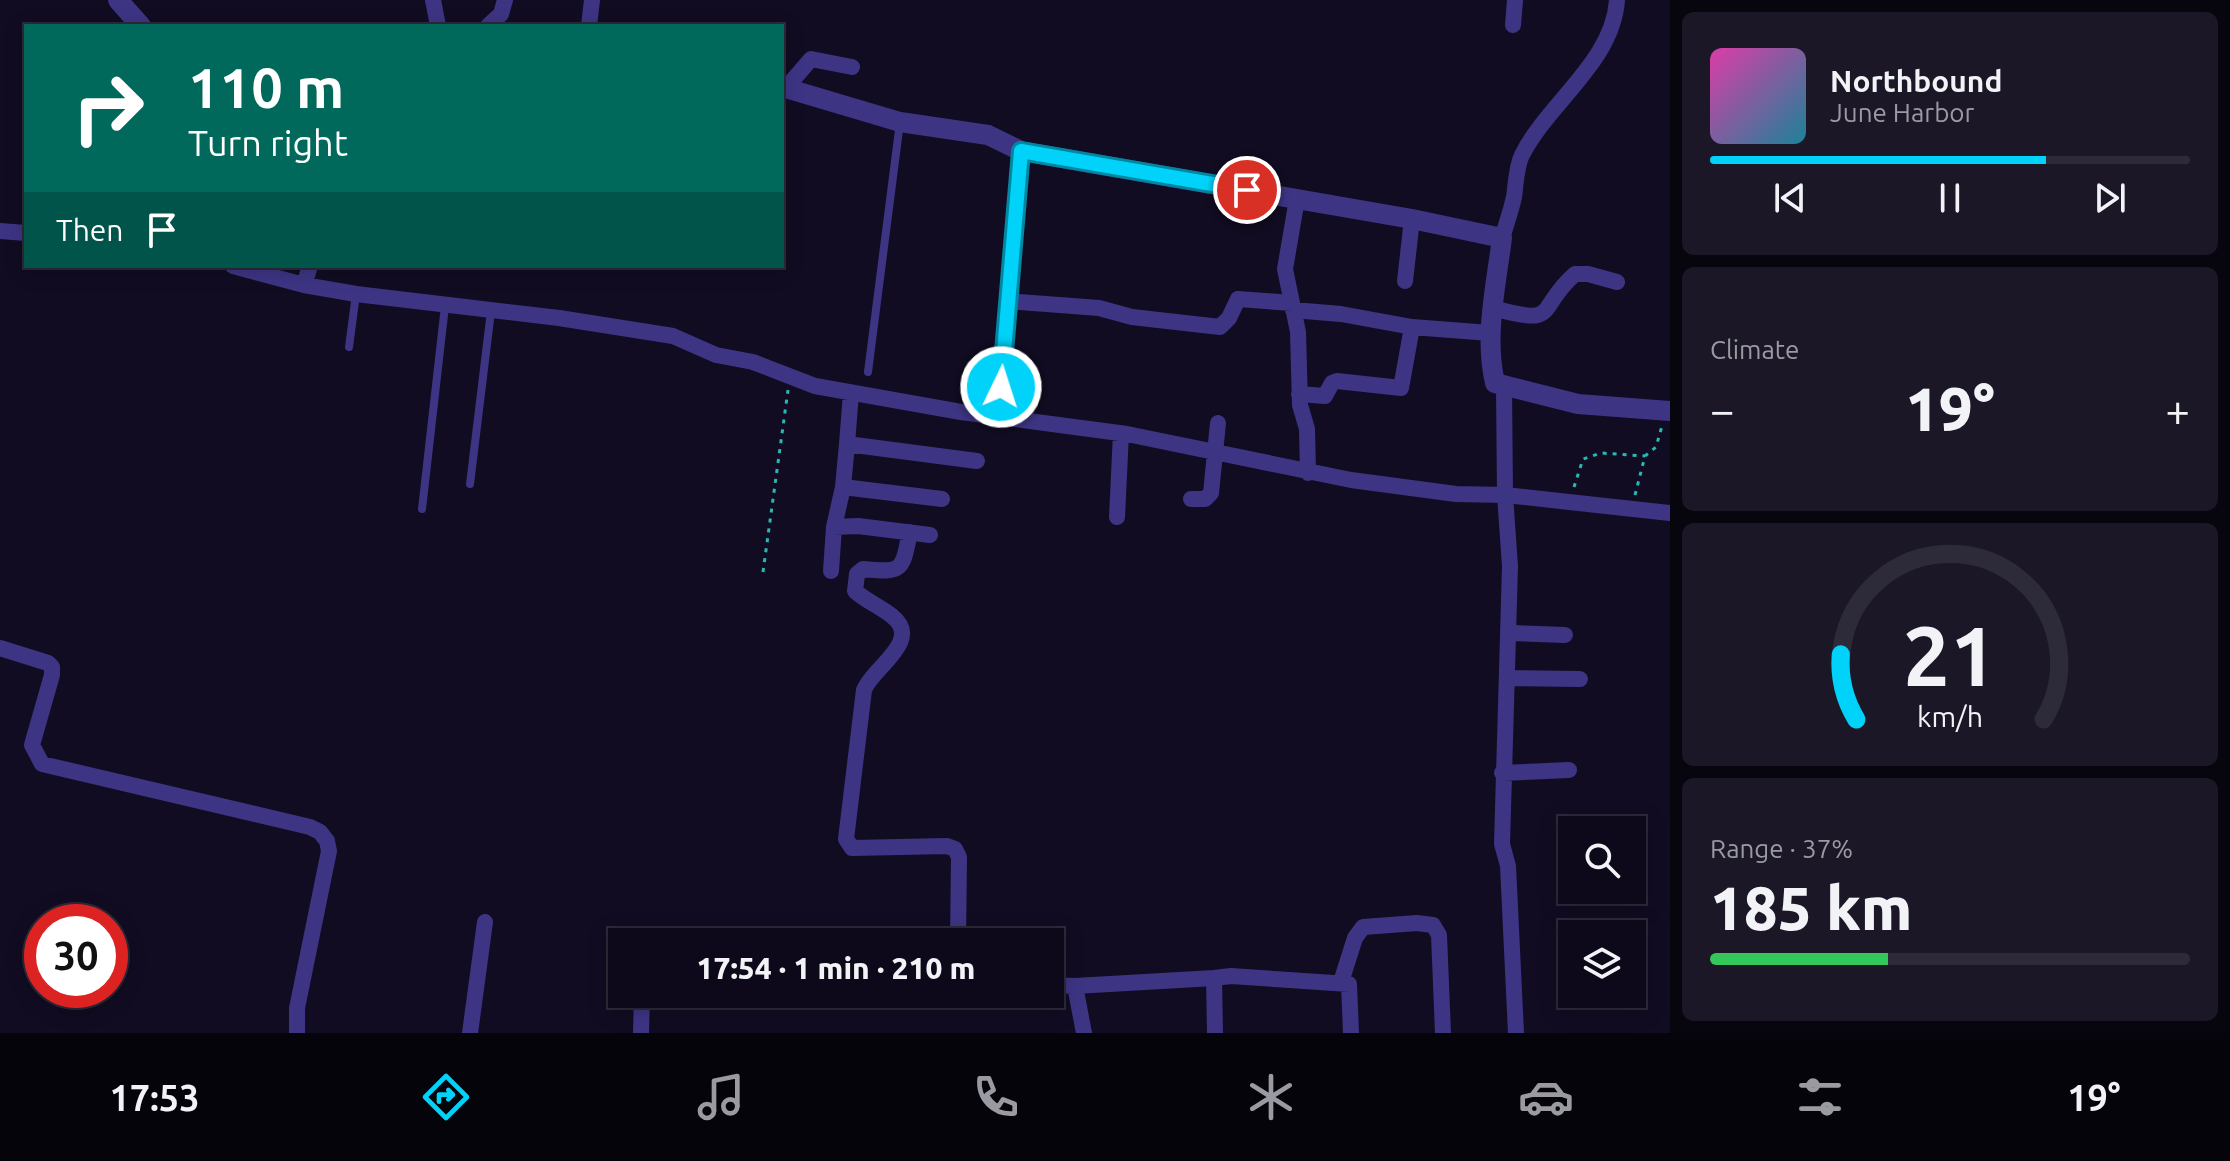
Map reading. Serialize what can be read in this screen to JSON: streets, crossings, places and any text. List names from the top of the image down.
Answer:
{
  "page": {
    "turn": ["110 m", "Turn right"],
    "song": ["Northbound", "June Harbor"],
    "then": "Then",
    "tile": [
      "Climate",
      ["Range · 37%", "185 km"]
    ],
    "heat": ["−", "19°", "+"],
    "limit": "30",
    "trip": "17:54 · 1 min · 210 m",
    "tabs": ["17:53", "19°"],
    "gauge": ["21", "km/h"]
  }
}
